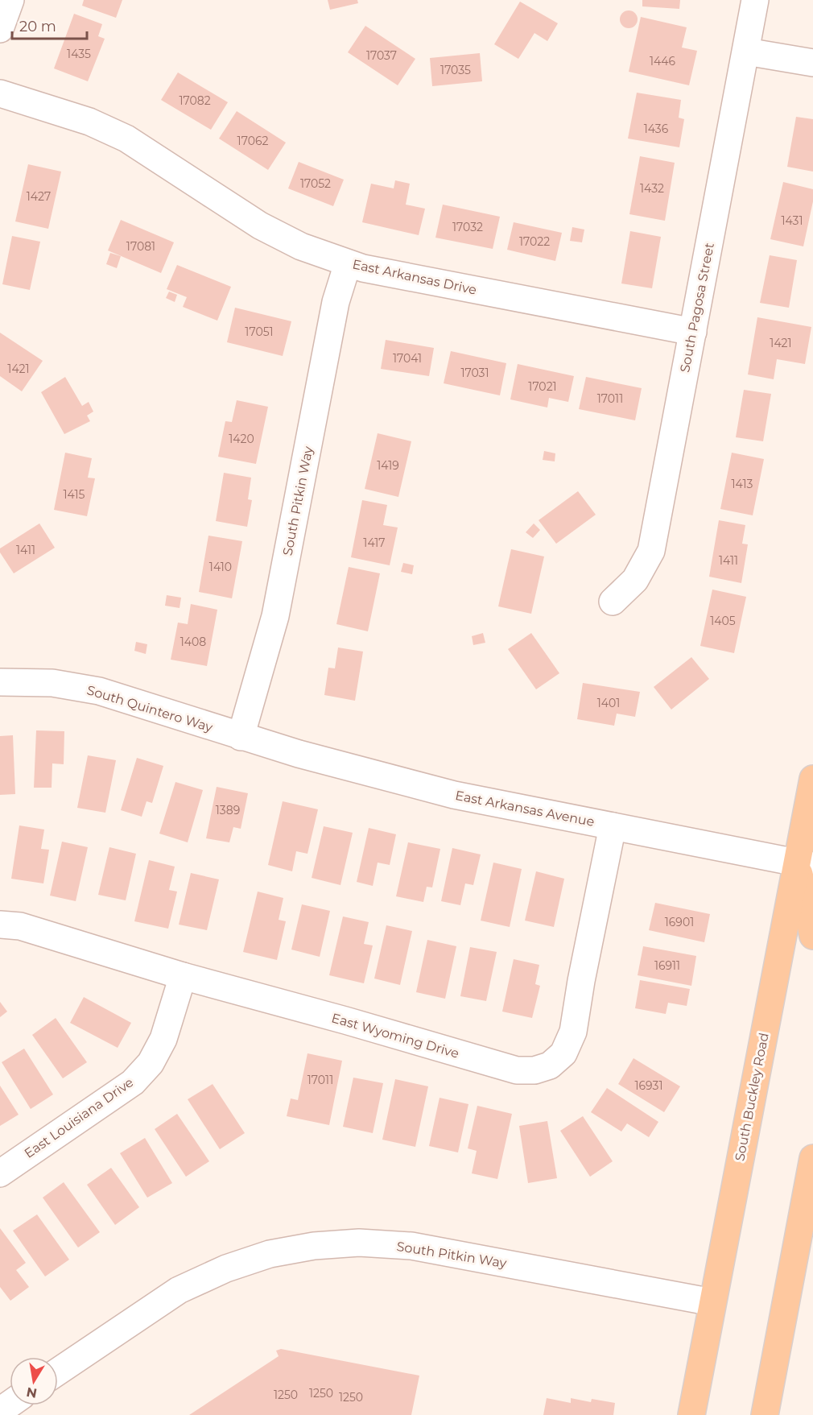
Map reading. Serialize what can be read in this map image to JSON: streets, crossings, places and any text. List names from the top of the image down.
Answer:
{
  "streets": {
    "main road": ["South Buckley Road"],
    "street": [
      "East Arkansas Drive",
      "South Pagosa Street",
      "South Pitkin Way",
      "South Quintero Way",
      "East Arkansas Avenue",
      "East Wyoming Drive",
      "East Louisiana Drive"
    ]
  },
  "crossings": [
    ["East Arkansas Drive", "South Pagosa Street"],
    ["East Arkansas Drive", "South Pitkin Way"],
    ["South Pitkin Way", "South Quintero Way"],
    ["South Pitkin Way", "East Arkansas Avenue"],
    ["South Pitkin Way", "South Buckley Road"],
    ["South Quintero Way", "East Arkansas Avenue"],
    ["East Arkansas Avenue", "East Wyoming Drive"],
    ["East Arkansas Avenue", "South Buckley Road"],
    ["East Wyoming Drive", "East Louisiana Drive"]
  ],
  "house_numbers": [
    "1435",
    "17037",
    "1446",
    "17035",
    "17082",
    "1436",
    "17062",
    "17052",
    "1432",
    "1427",
    "1431",
    "17032",
    "17022",
    "17081",
    "17051",
    "1421",
    "17041",
    "1421",
    "17031",
    "17021",
    "17011",
    "1420",
    "1419",
    "1413",
    "1415",
    "1417",
    "1411",
    "1411",
    "1410",
    "1405",
    "1408",
    "1401",
    "1389",
    "16901",
    "16911",
    "17011",
    "16931",
    "1250",
    "1250",
    "1250"
  ],
  "scale_bar": "20 m",
  "north": "bottom"
}
